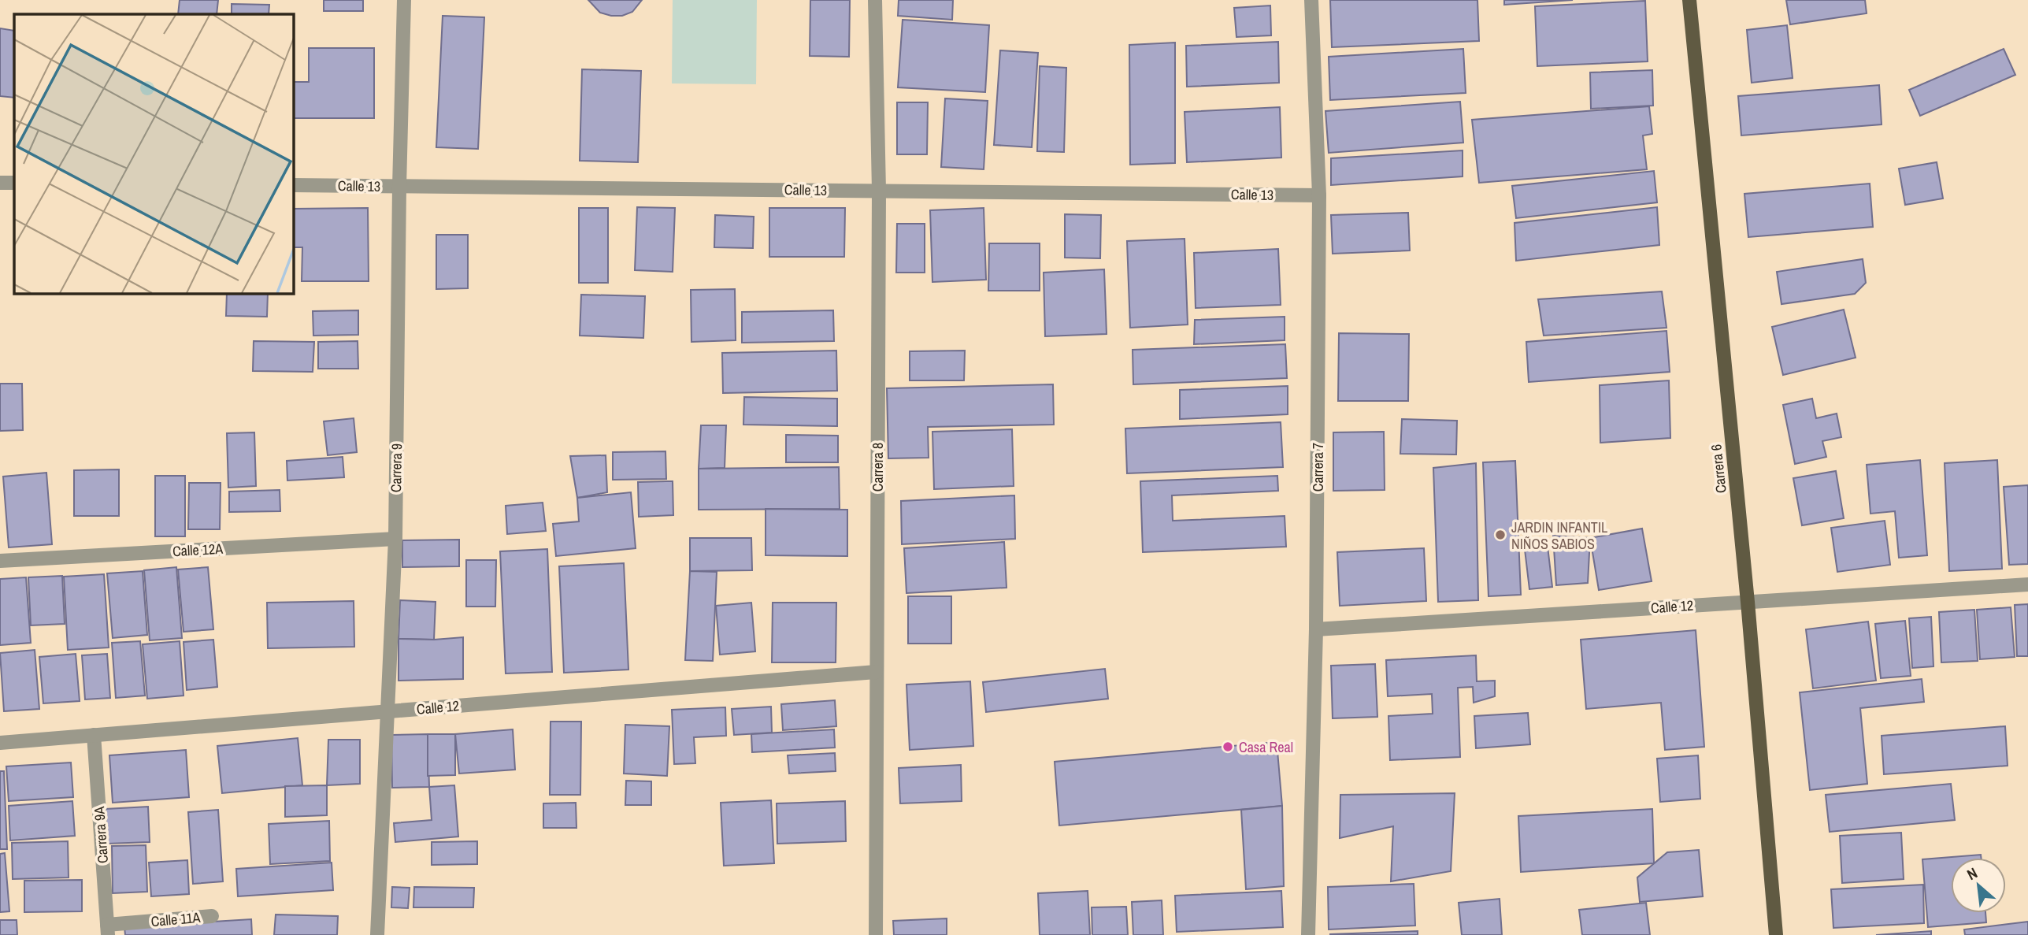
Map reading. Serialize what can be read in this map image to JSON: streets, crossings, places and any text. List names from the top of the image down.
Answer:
{
  "streets": {
    "main road": ["Carrera 6"],
    "street": [
      "Calle 13",
      "Carrera 8",
      "Carrera 7",
      "Carrera 9",
      "Calle 12A",
      "Calle 12",
      "Carrera 9A",
      "Calle 11A"
    ]
  },
  "crossings": [
    ["Calle 13", "Carrera 8"],
    ["Calle 13", "Carrera 7"],
    ["Calle 13", "Carrera 9"],
    ["Carrera 8", "Calle 12"],
    ["Carrera 7", "Calle 12"],
    ["Carrera 9", "Calle 12A"],
    ["Carrera 9", "Calle 12"],
    ["Carrera 6", "Calle 12"],
    ["Calle 12", "Carrera 9A"],
    ["Carrera 9A", "Calle 11A"]
  ],
  "places": ["JARDIN INFANTIL NIÑOS SABIOS", "Casa Real"],
  "north": "top left"
}
